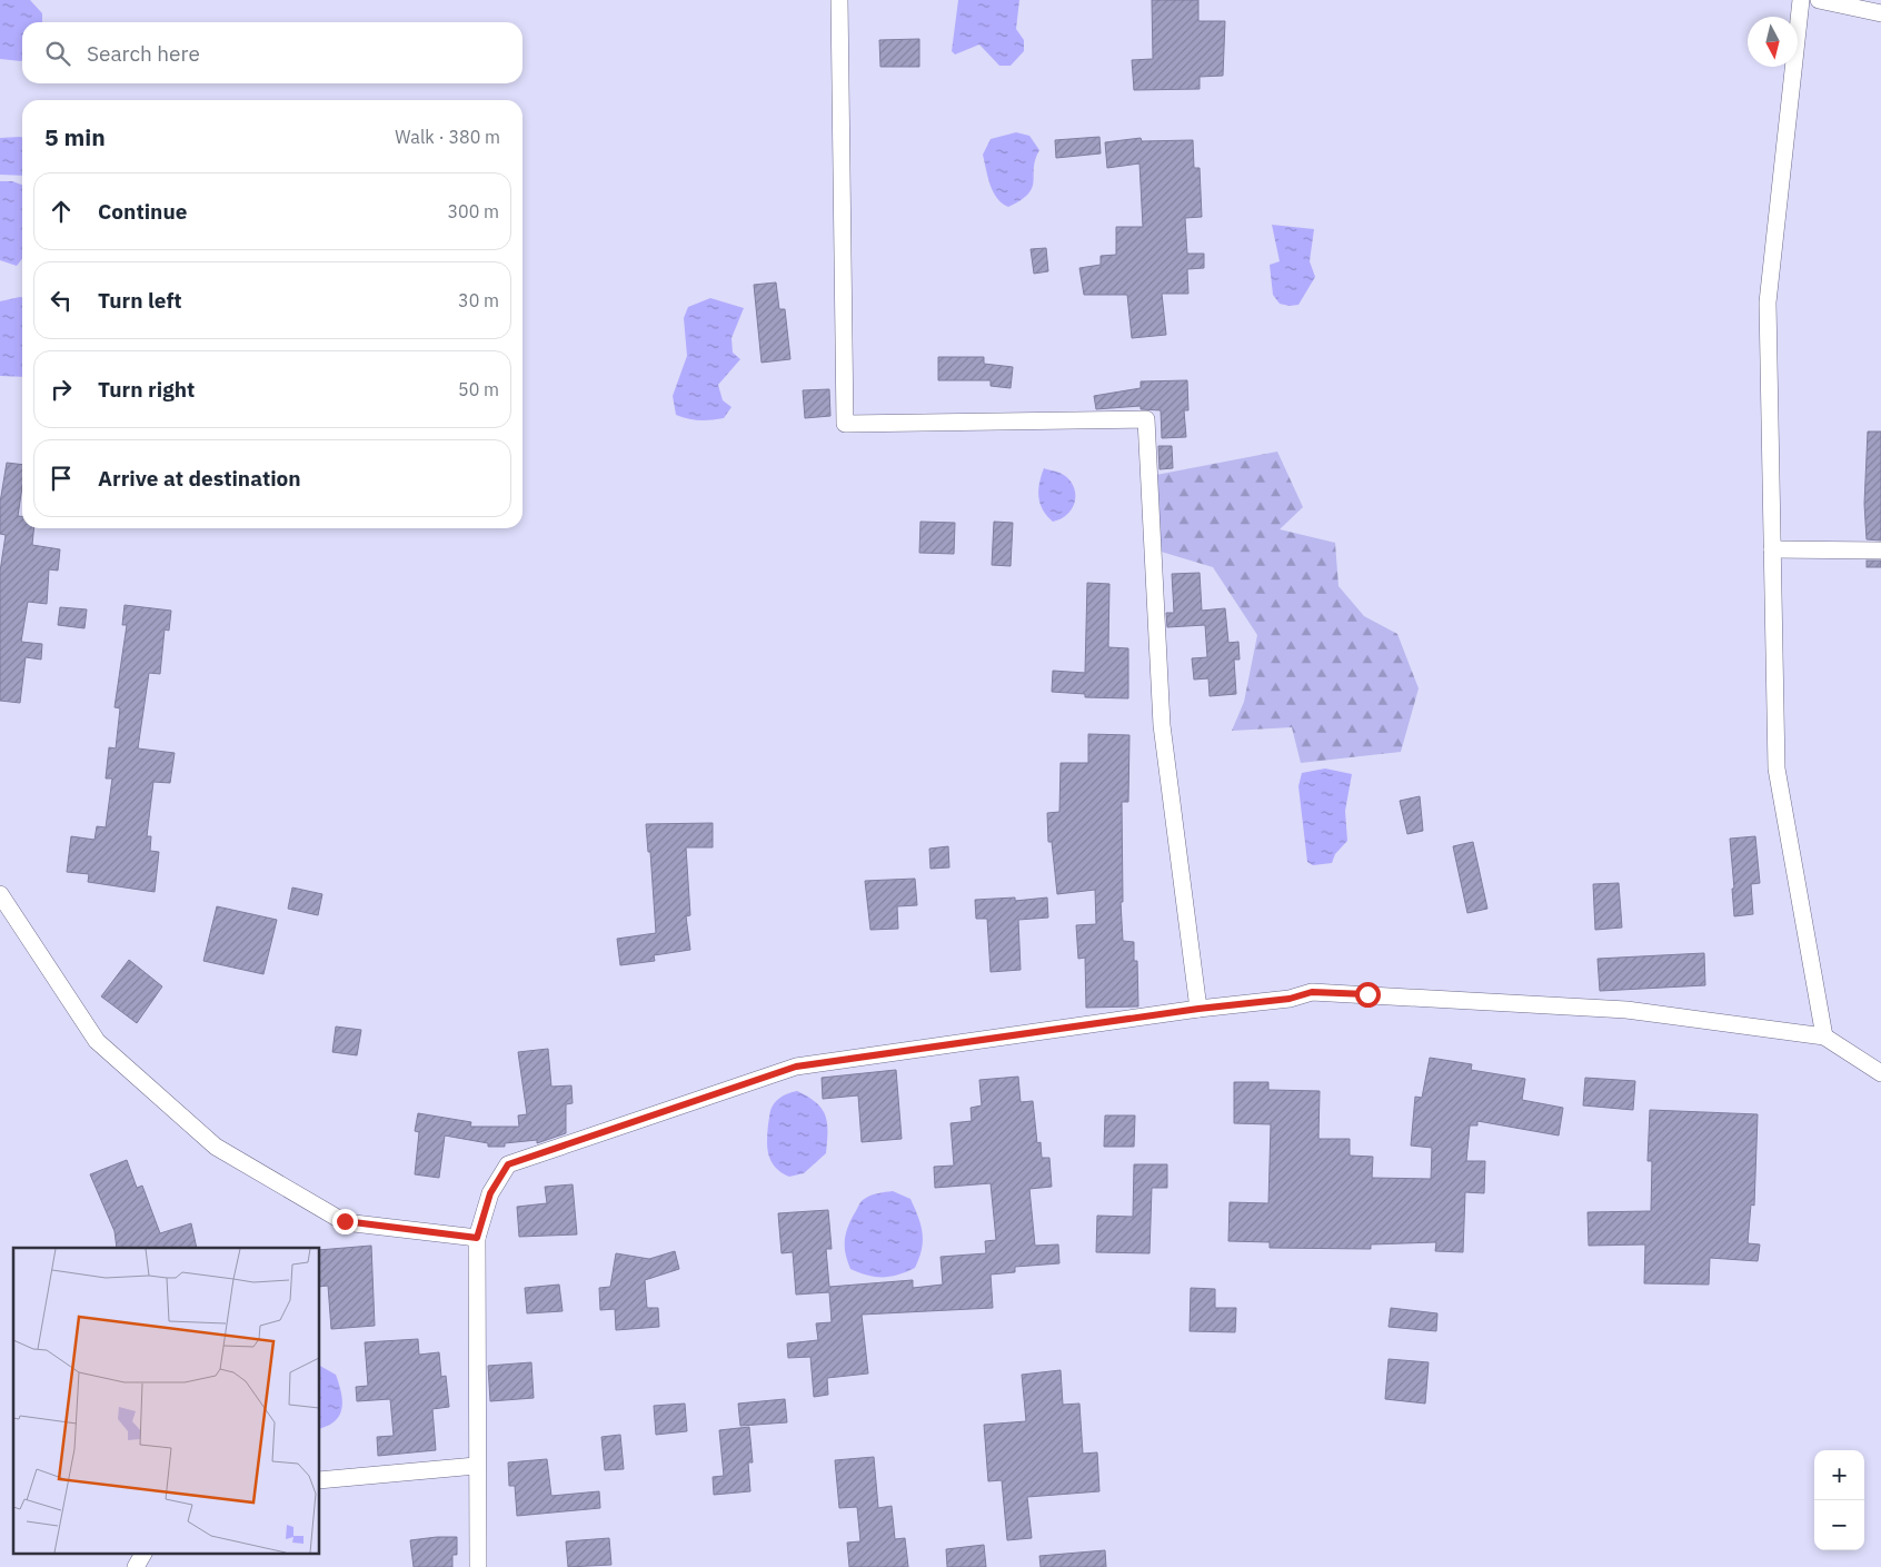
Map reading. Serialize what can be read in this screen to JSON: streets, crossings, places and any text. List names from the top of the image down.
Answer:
{
  "north": "bottom",
  "page": {
    "search": "Search here",
    "heading": ["5 min", "Walk · 380 m"],
    "list": [
      ["Continue", "300 m"],
      ["Turn left", "30 m"],
      ["Turn right", "50 m"],
      "Arrive at destination"
    ],
    "map_buttons": ["+", "−"]
  }
}
